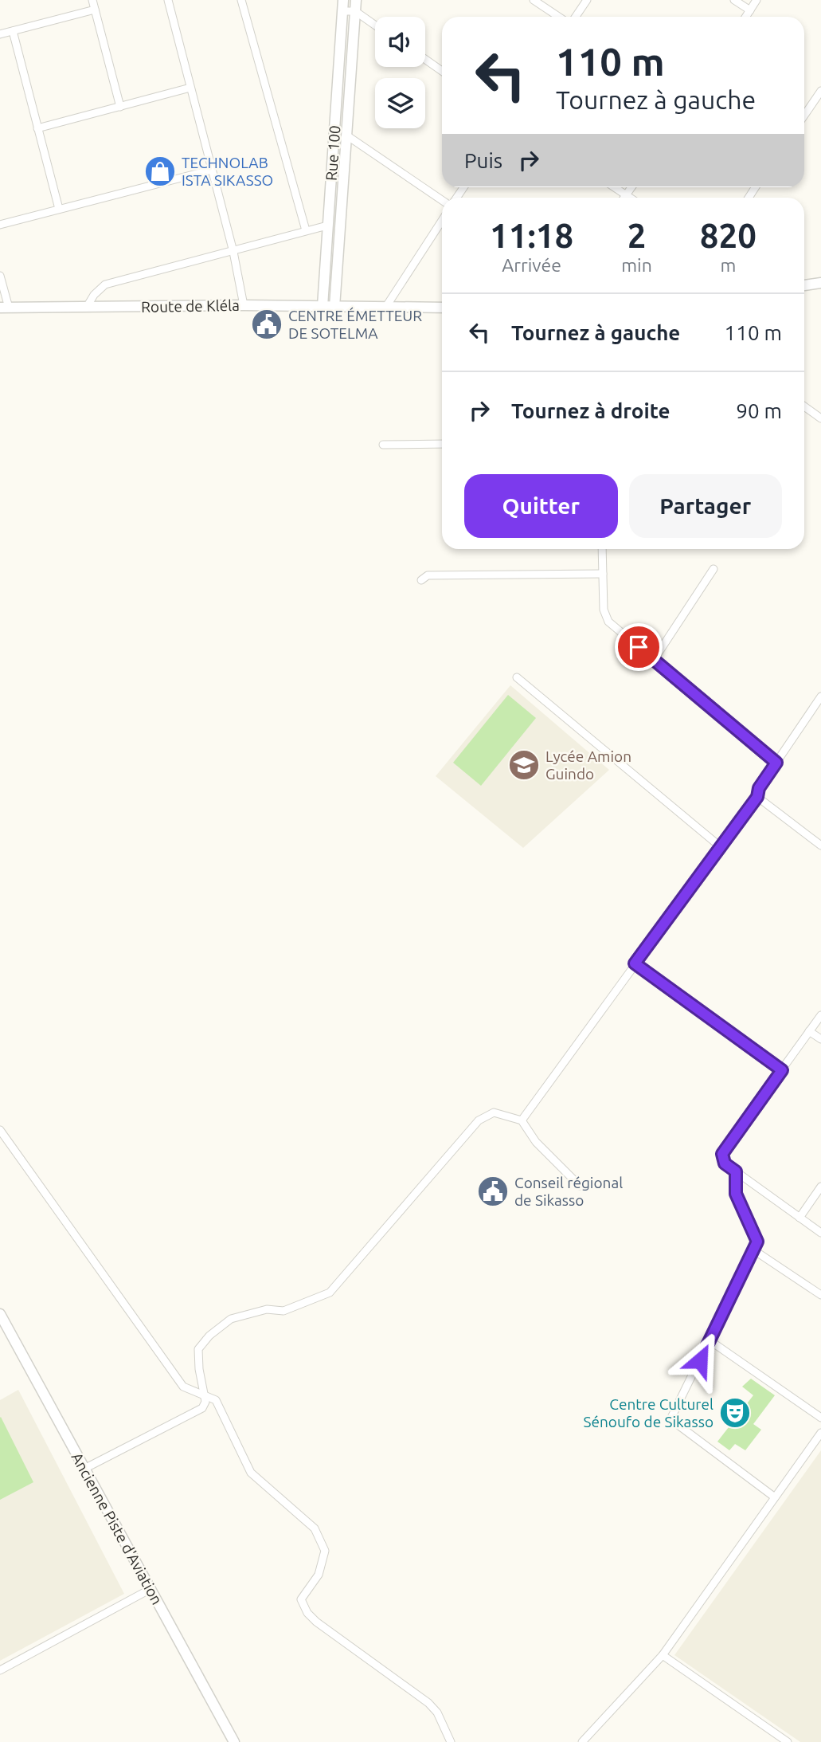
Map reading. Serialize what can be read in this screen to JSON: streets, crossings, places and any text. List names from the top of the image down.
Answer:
{
  "streets": {
    "street": ["Rue 100", "Route de Kléla", "Ancienne Piste d'Aviation"]
  },
  "crossings": [
    ["Rue 100", "Route de Kléla"]
  ],
  "places": {
    "shop": ["TECHNOLAB ISTA SIKASSO"],
    "public building": ["CENTRE ÉMETTEUR DE SOTELMA", "Conseil régional de Sikasso"],
    "school or university": ["Lycée Amion Guindo"],
    "theatre": ["Centre Culturel Sénoufo de Sikasso"]
  },
  "page": {
    "turn": ["110 m", "Tournez à gauche"],
    "then": "Puis",
    "eta": [
      "11:18",
      "Arrivée",
      "2",
      "min",
      "820",
      "m"
    ],
    "list": [
      {
        "name": "Tournez à gauche",
        "value": "110 m"
      },
      {
        "name": "Tournez à droite",
        "value": "90 m"
      }
    ],
    "buttons": ["Quitter", "Partager"]
  }
}
